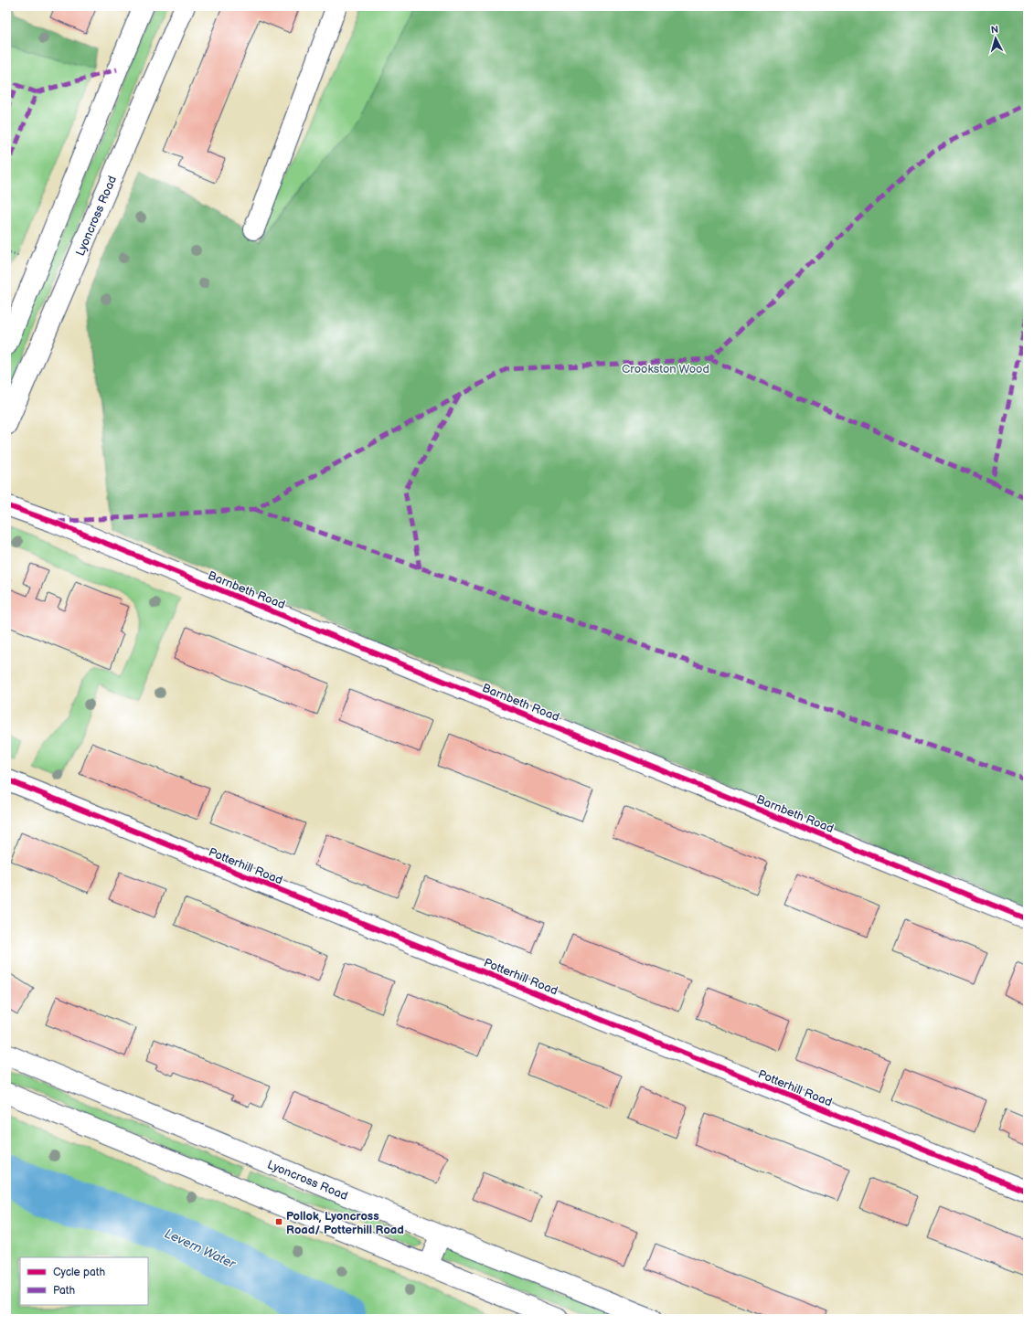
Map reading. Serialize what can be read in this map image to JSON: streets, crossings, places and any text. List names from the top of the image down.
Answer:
{
  "streets": {
    "street": ["Lyoncross Road", "Barnbeth Road", "Potterhill Road"]
  },
  "water": ["Levern Water"],
  "parks": ["Crookston Wood"],
  "places": {
    "transit": ["Pollok, Lyoncross Road/ Potterhill Road"]
  },
  "legend": ["Cycle path", "Path"],
  "north": "top"
}
